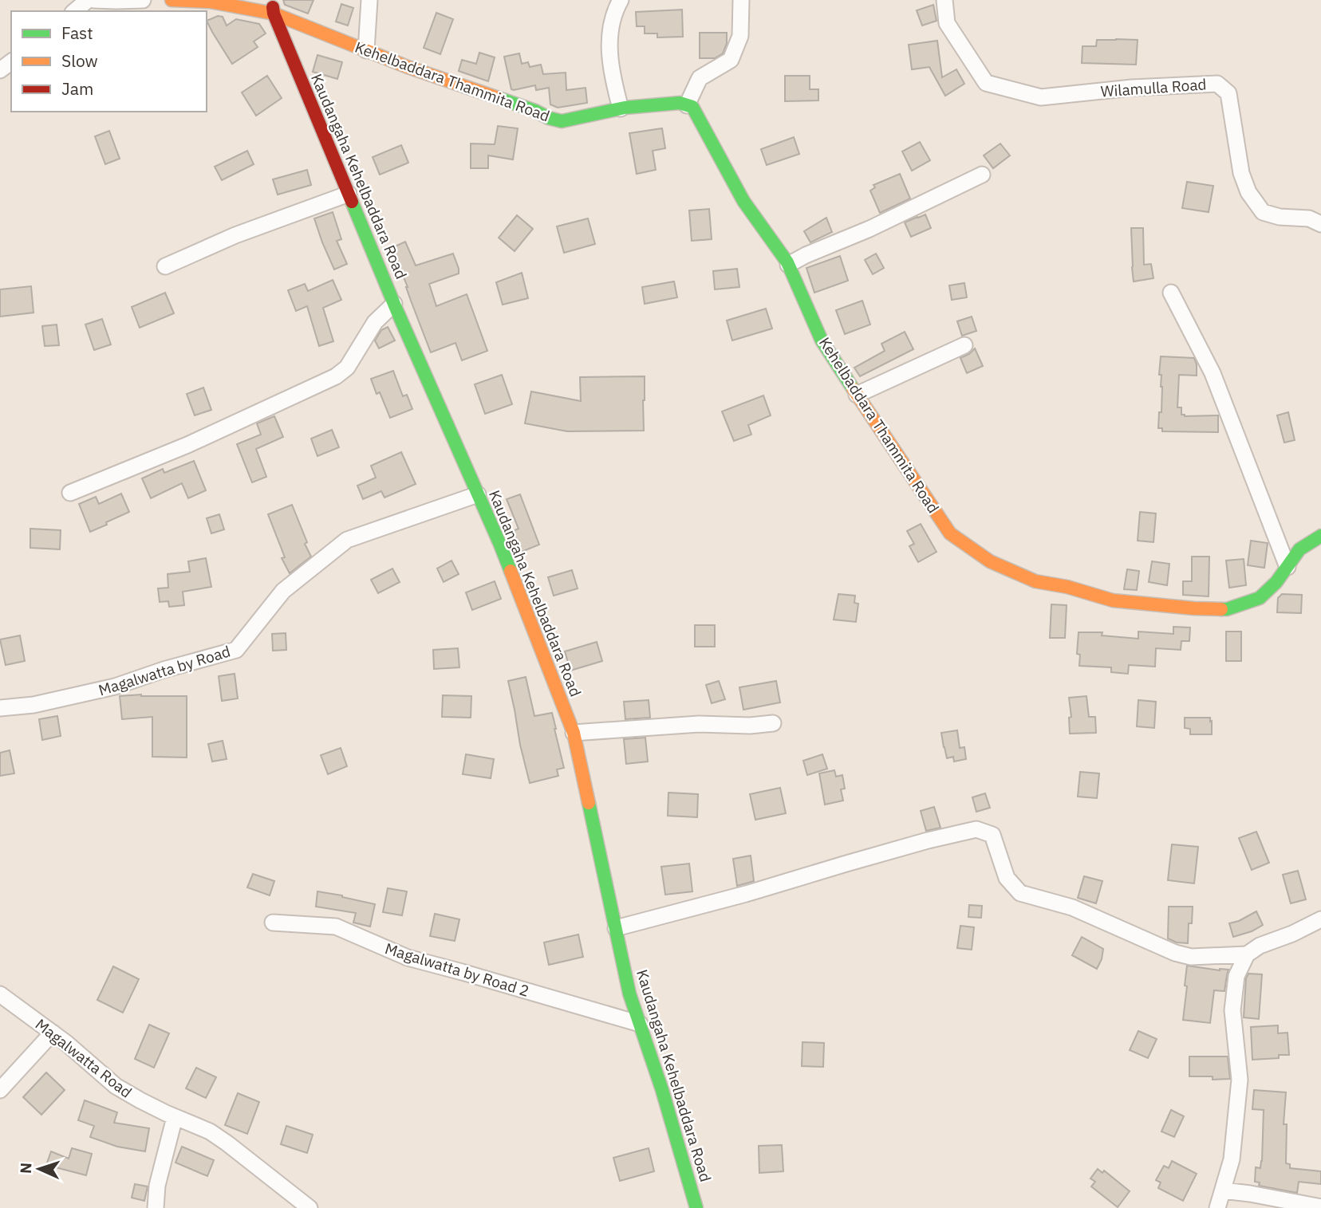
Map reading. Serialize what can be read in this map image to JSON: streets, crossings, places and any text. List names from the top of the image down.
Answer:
{
  "streets": {
    "street": [
      "Kehelbaddara Thammita Road",
      "Wilamulla Road",
      "Kaudangaha Kehelbaddara Road",
      "Magalwatta by Road",
      "Magalwatta by Road 2",
      "Magalwatta Road"
    ]
  },
  "crossings": [
    ["Kehelbaddara Thammita Road", "Kaudangaha Kehelbaddara Road"],
    ["Kaudangaha Kehelbaddara Road", "Magalwatta by Road"],
    ["Kaudangaha Kehelbaddara Road", "Magalwatta by Road 2"]
  ],
  "legend": ["Fast", "Slow", "Jam"],
  "north": "left"
}
